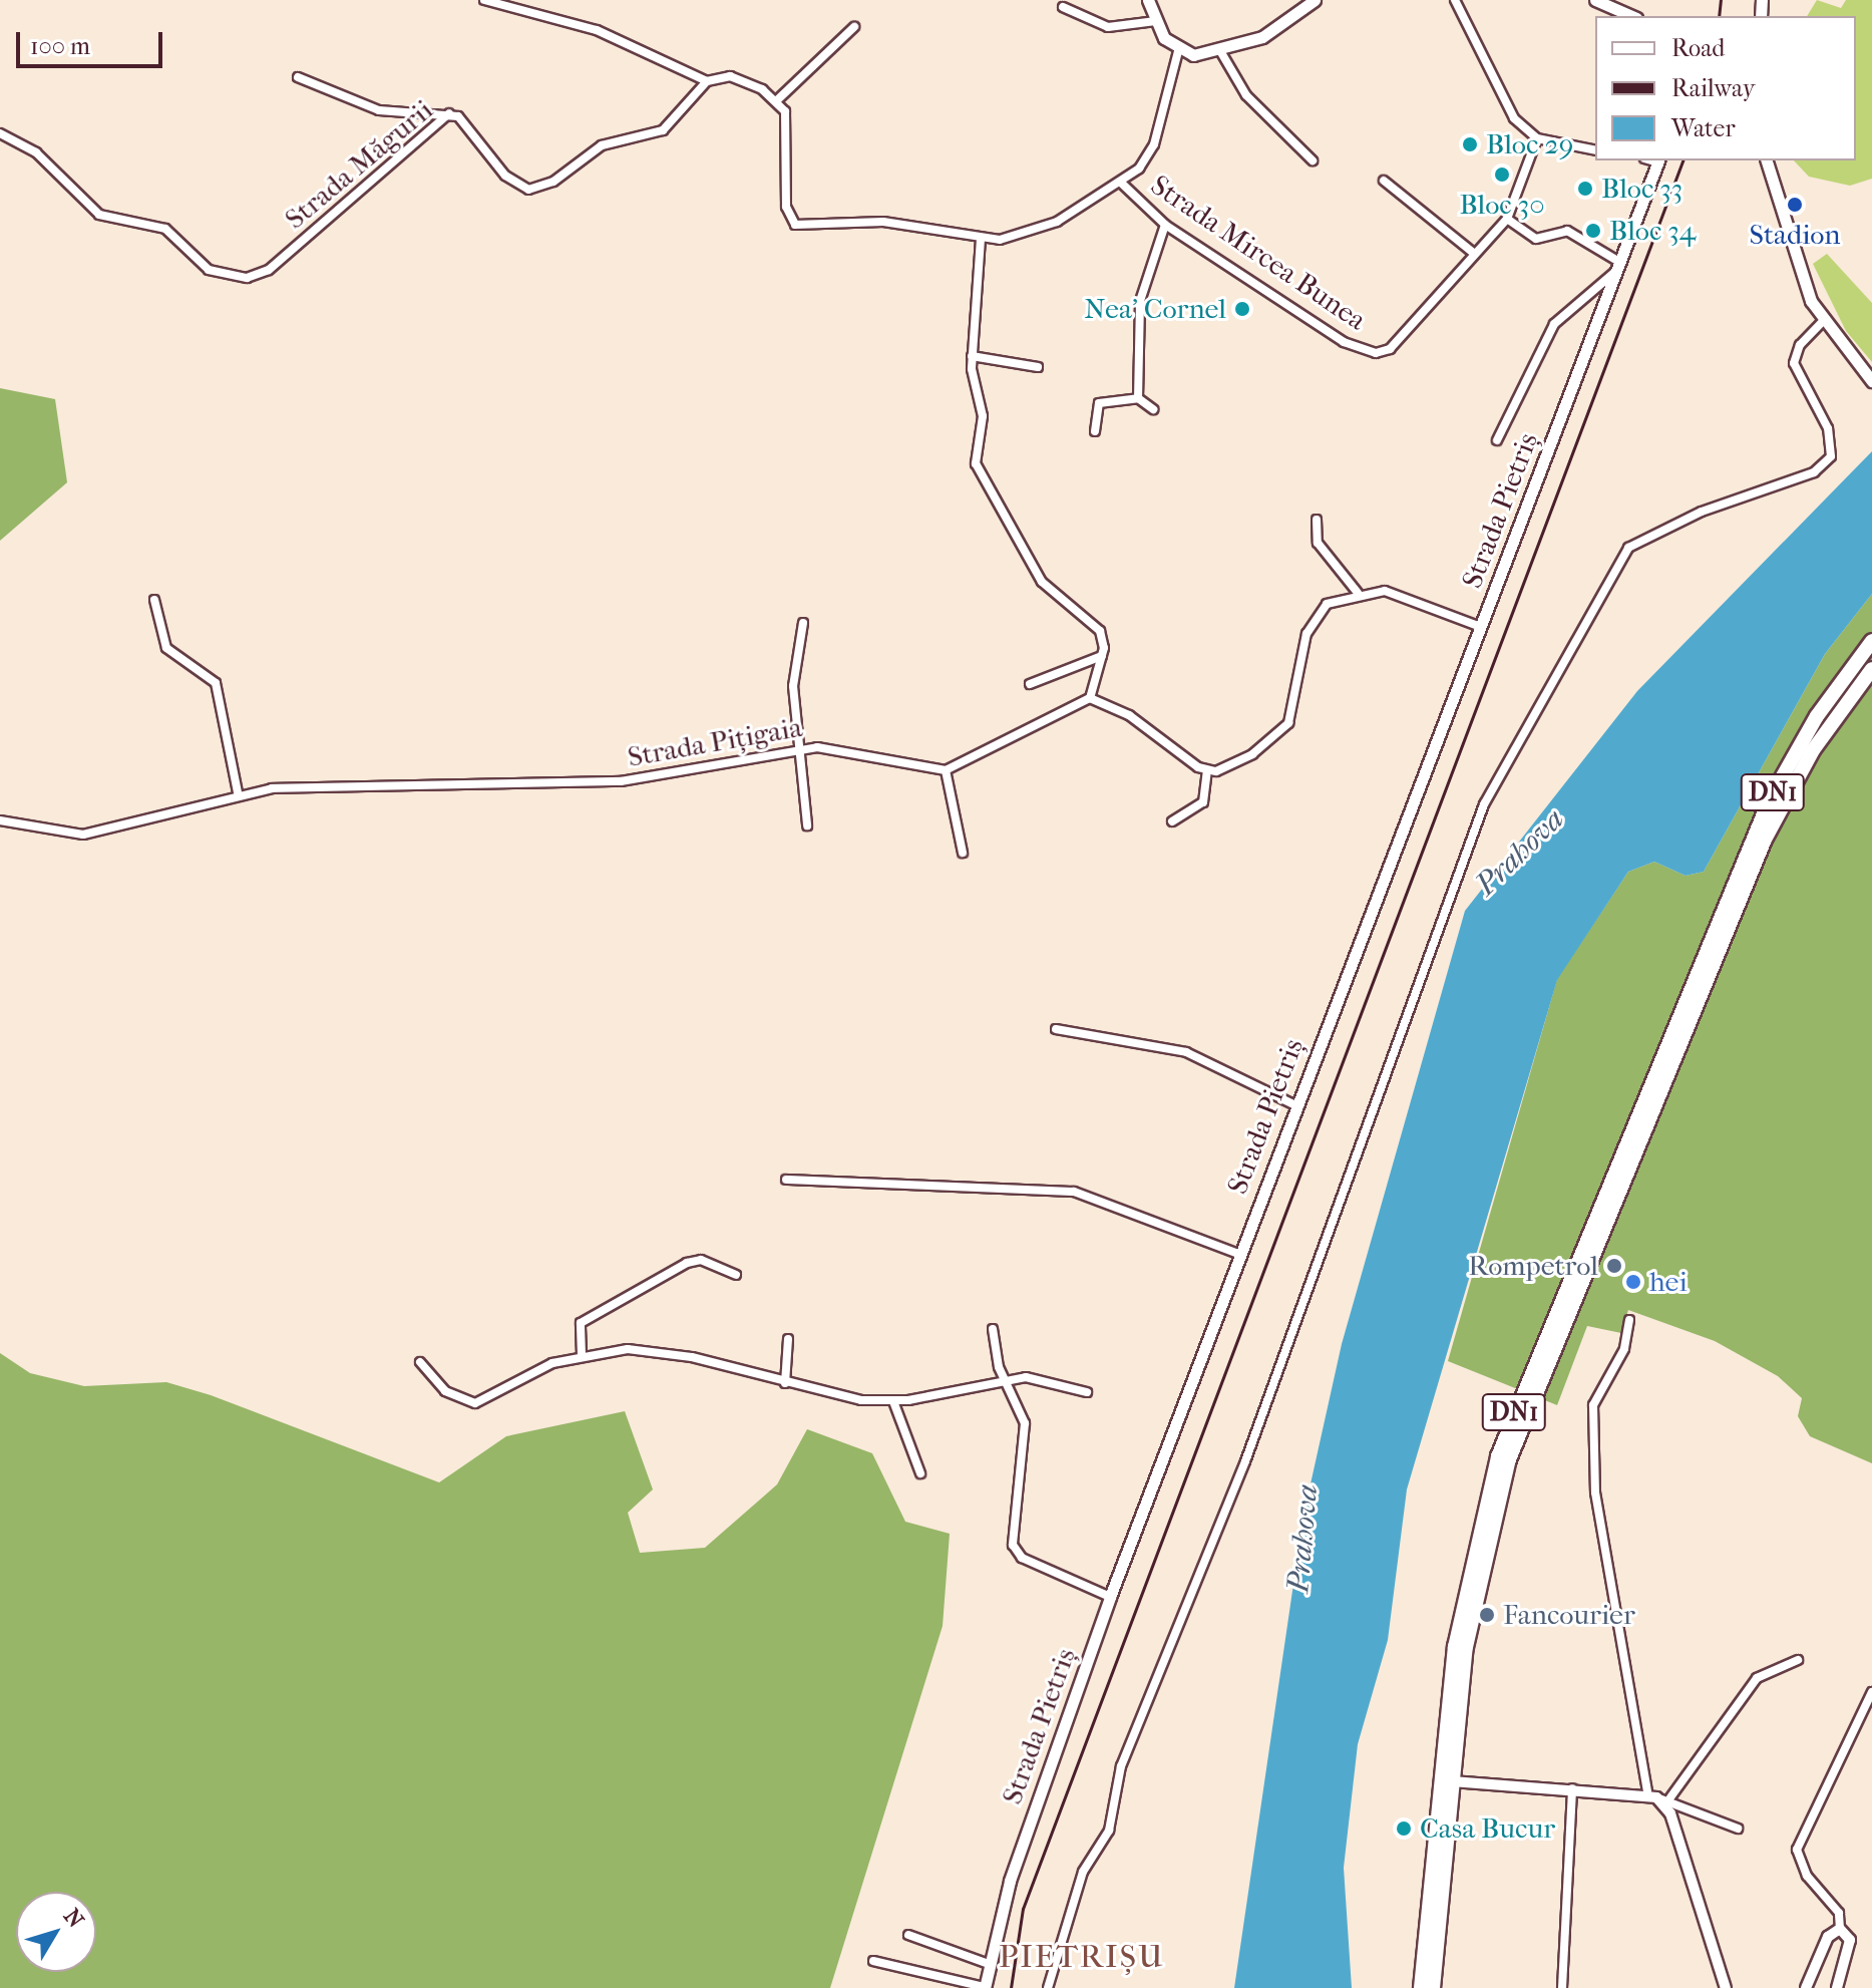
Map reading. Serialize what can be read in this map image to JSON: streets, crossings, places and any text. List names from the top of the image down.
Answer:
{
  "streets": {
    "highway": ["DN1"],
    "main road": ["Strada Pietriș"],
    "street": ["Strada Măgurii", "Strada Mircea Bunea", "Strada Pițigaia"]
  },
  "districts": ["PIETRIȘU"],
  "water": ["Prahova"],
  "places": [
    "Bloc 29",
    "Bloc 30",
    "Bloc 33",
    "Stadion",
    "Bloc 34",
    "Nea' Cornel",
    "Rompetrol",
    "hei",
    "Fancourier",
    "Casa Bucur"
  ],
  "legend": ["Road", "Railway", "Water"],
  "scale_bar": "100 m",
  "north": "top right"
}
